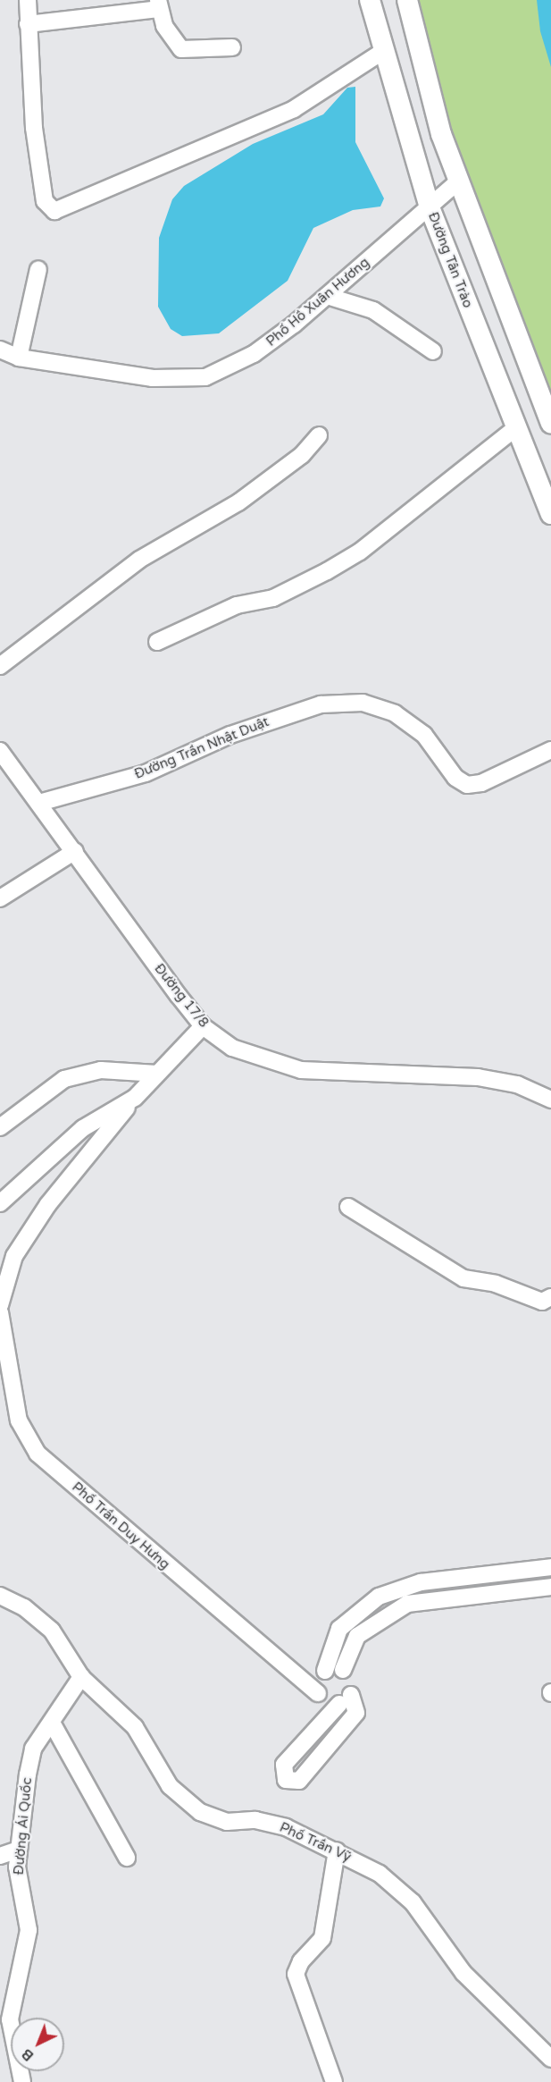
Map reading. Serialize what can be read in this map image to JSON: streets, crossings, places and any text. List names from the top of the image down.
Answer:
{
  "streets": {
    "main road": ["Đường Tân Trào"],
    "street": [
      "Phố Hồ Xuân Hương",
      "Đường Trần Nhật Duật",
      "Đường 17/8",
      "Phố Trần Duy Hưng",
      "Đường Ái Quốc",
      "Phố Trần Vỹ"
    ]
  },
  "crossings": [
    ["Đường Tân Trào", "Phố Hồ Xuân Hương"],
    ["Đường Trần Nhật Duật", "Đường 17/8"],
    ["Đường Ái Quốc", "Phố Trần Vỹ"]
  ],
  "north": "bottom left"
}
